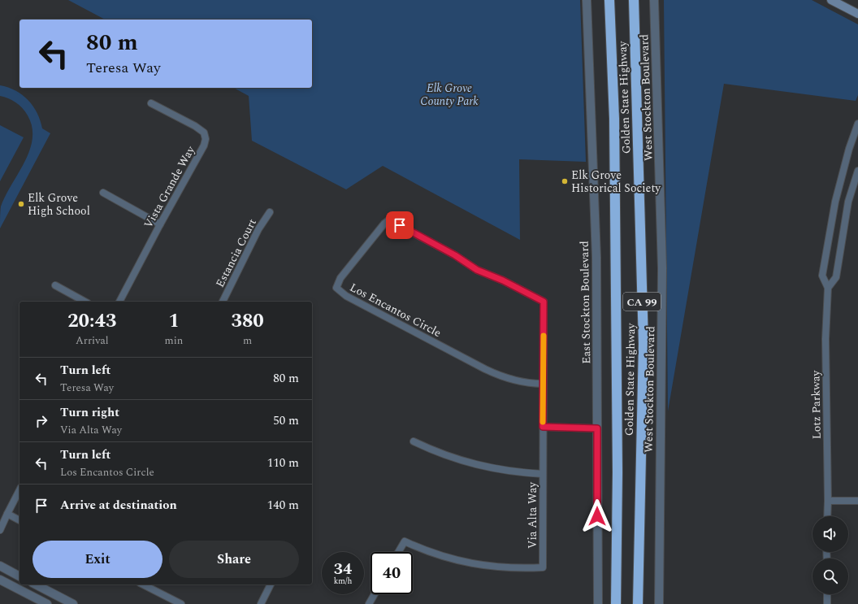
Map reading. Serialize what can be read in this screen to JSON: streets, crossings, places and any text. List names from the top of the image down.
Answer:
{
  "streets": {
    "highway": ["Golden State Highway", "CA 99"],
    "street": [
      "West Stockton Boulevard",
      "Vista Grande Way",
      "Estancia Court",
      "East Stockton Boulevard",
      "Los Encantos Circle",
      "Lotz Parkway",
      "Via Alta Way"
    ]
  },
  "crossings": [
    ["Los Encantos Circle", "Via Alta Way"]
  ],
  "parks": ["Elk Grove County Park"],
  "places": ["Elk Grove Historical Society", "Elk Grove High School"],
  "page": {
    "turn": ["80 m", "Teresa Way"],
    "eta": [
      "20:43",
      "Arrival",
      "1",
      "min",
      "380",
      "m"
    ],
    "list": [
      {
        "name": "Turn left",
        "note": "Teresa Way",
        "value": "80 m"
      },
      {
        "name": "Turn right",
        "note": "Via Alta Way",
        "value": "50 m"
      },
      {
        "name": "Turn left",
        "note": "Los Encantos Circle",
        "value": "110 m"
      },
      {
        "name": "Arrive at destination",
        "value": "140 m"
      }
    ],
    "buttons": ["Exit", "Share"],
    "speed": "34 km/h",
    "limit": "40"
  }
}
